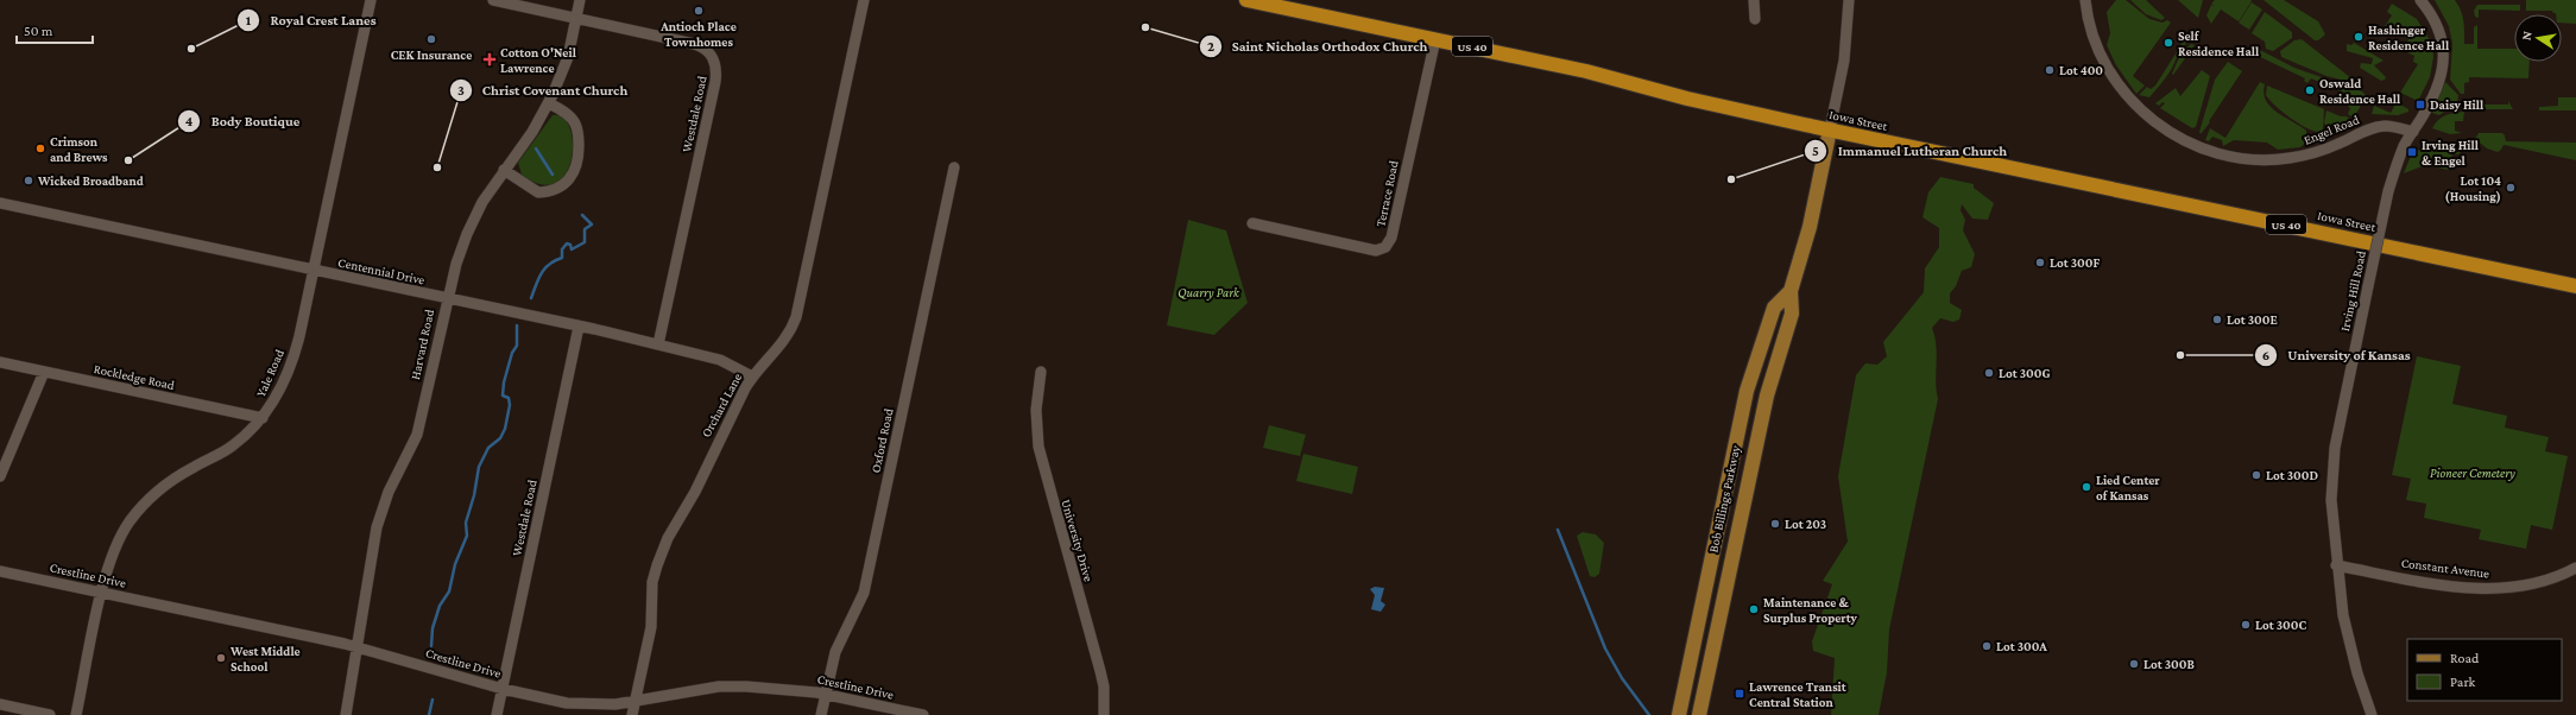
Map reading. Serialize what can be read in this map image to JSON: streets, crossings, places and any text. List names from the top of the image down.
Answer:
{
  "streets": {
    "highway": ["US 40", "Iowa Street"],
    "main road": ["Bob Billings Parkway"],
    "street": [
      "Westdale Road",
      "Engel Road",
      "Terrace Road",
      "Centennial Drive",
      "Irving Hill Road",
      "Harvard Road",
      "Yale Road",
      "Rockledge Road",
      "Orchard Lane",
      "Oxford Road",
      "University Drive",
      "Constant Avenue",
      "Crestline Drive"
    ]
  },
  "crossings": [
    ["Westdale Road", "Centennial Drive"],
    ["Westdale Road", "Harvard Road"],
    ["Westdale Road", "Crestline Drive"],
    ["Iowa Street", "Terrace Road"],
    ["Iowa Street", "Bob Billings Parkway"],
    ["Engel Road", "Irving Hill Road"],
    ["Centennial Drive", "Harvard Road"],
    ["Centennial Drive", "Yale Road"],
    ["Centennial Drive", "Orchard Lane"],
    ["Irving Hill Road", "Constant Avenue"],
    ["Harvard Road", "Crestline Drive"],
    ["Yale Road", "Rockledge Road"],
    ["Yale Road", "Crestline Drive"],
    ["Orchard Lane", "Crestline Drive"],
    ["Oxford Road", "Crestline Drive"]
  ],
  "parks": ["Quarry Park", "Pioneer Cemetery"],
  "places": {
    "other": [
      "Antioch Place Townhomes",
      "Saint Nicholas Orthodox Church",
      "Hashinger Residence Hall",
      "CEK Insurance",
      "Self Residence Hall",
      "Royal Crest Lanes",
      "Lot 400",
      "Oswald Residence Hall",
      "Crimson and Brews",
      "Body Boutique",
      "Christ Covenant Church",
      "Immanuel Lutheran Church",
      "Wicked Broadband",
      "Lot 104 (Housing)",
      "Lot 300F",
      "Lot 300E",
      "University of Kansas",
      "Lot 300G",
      "Lot 300D",
      "Lied Center of Kansas",
      "Lot 203",
      "Maintenance & Surplus Property",
      "Lot 300C",
      "Lot 300A",
      "West Middle School",
      "Lot 300B"
    ],
    "health": ["Cotton O'Neil Lawrence"],
    "transit": ["Daisy Hill", "Irving Hill & Engel", "Lawrence Transit Central Station"]
  },
  "legend": ["Road", "Park"],
  "scale_bar": "50 m",
  "north": "left"
}
